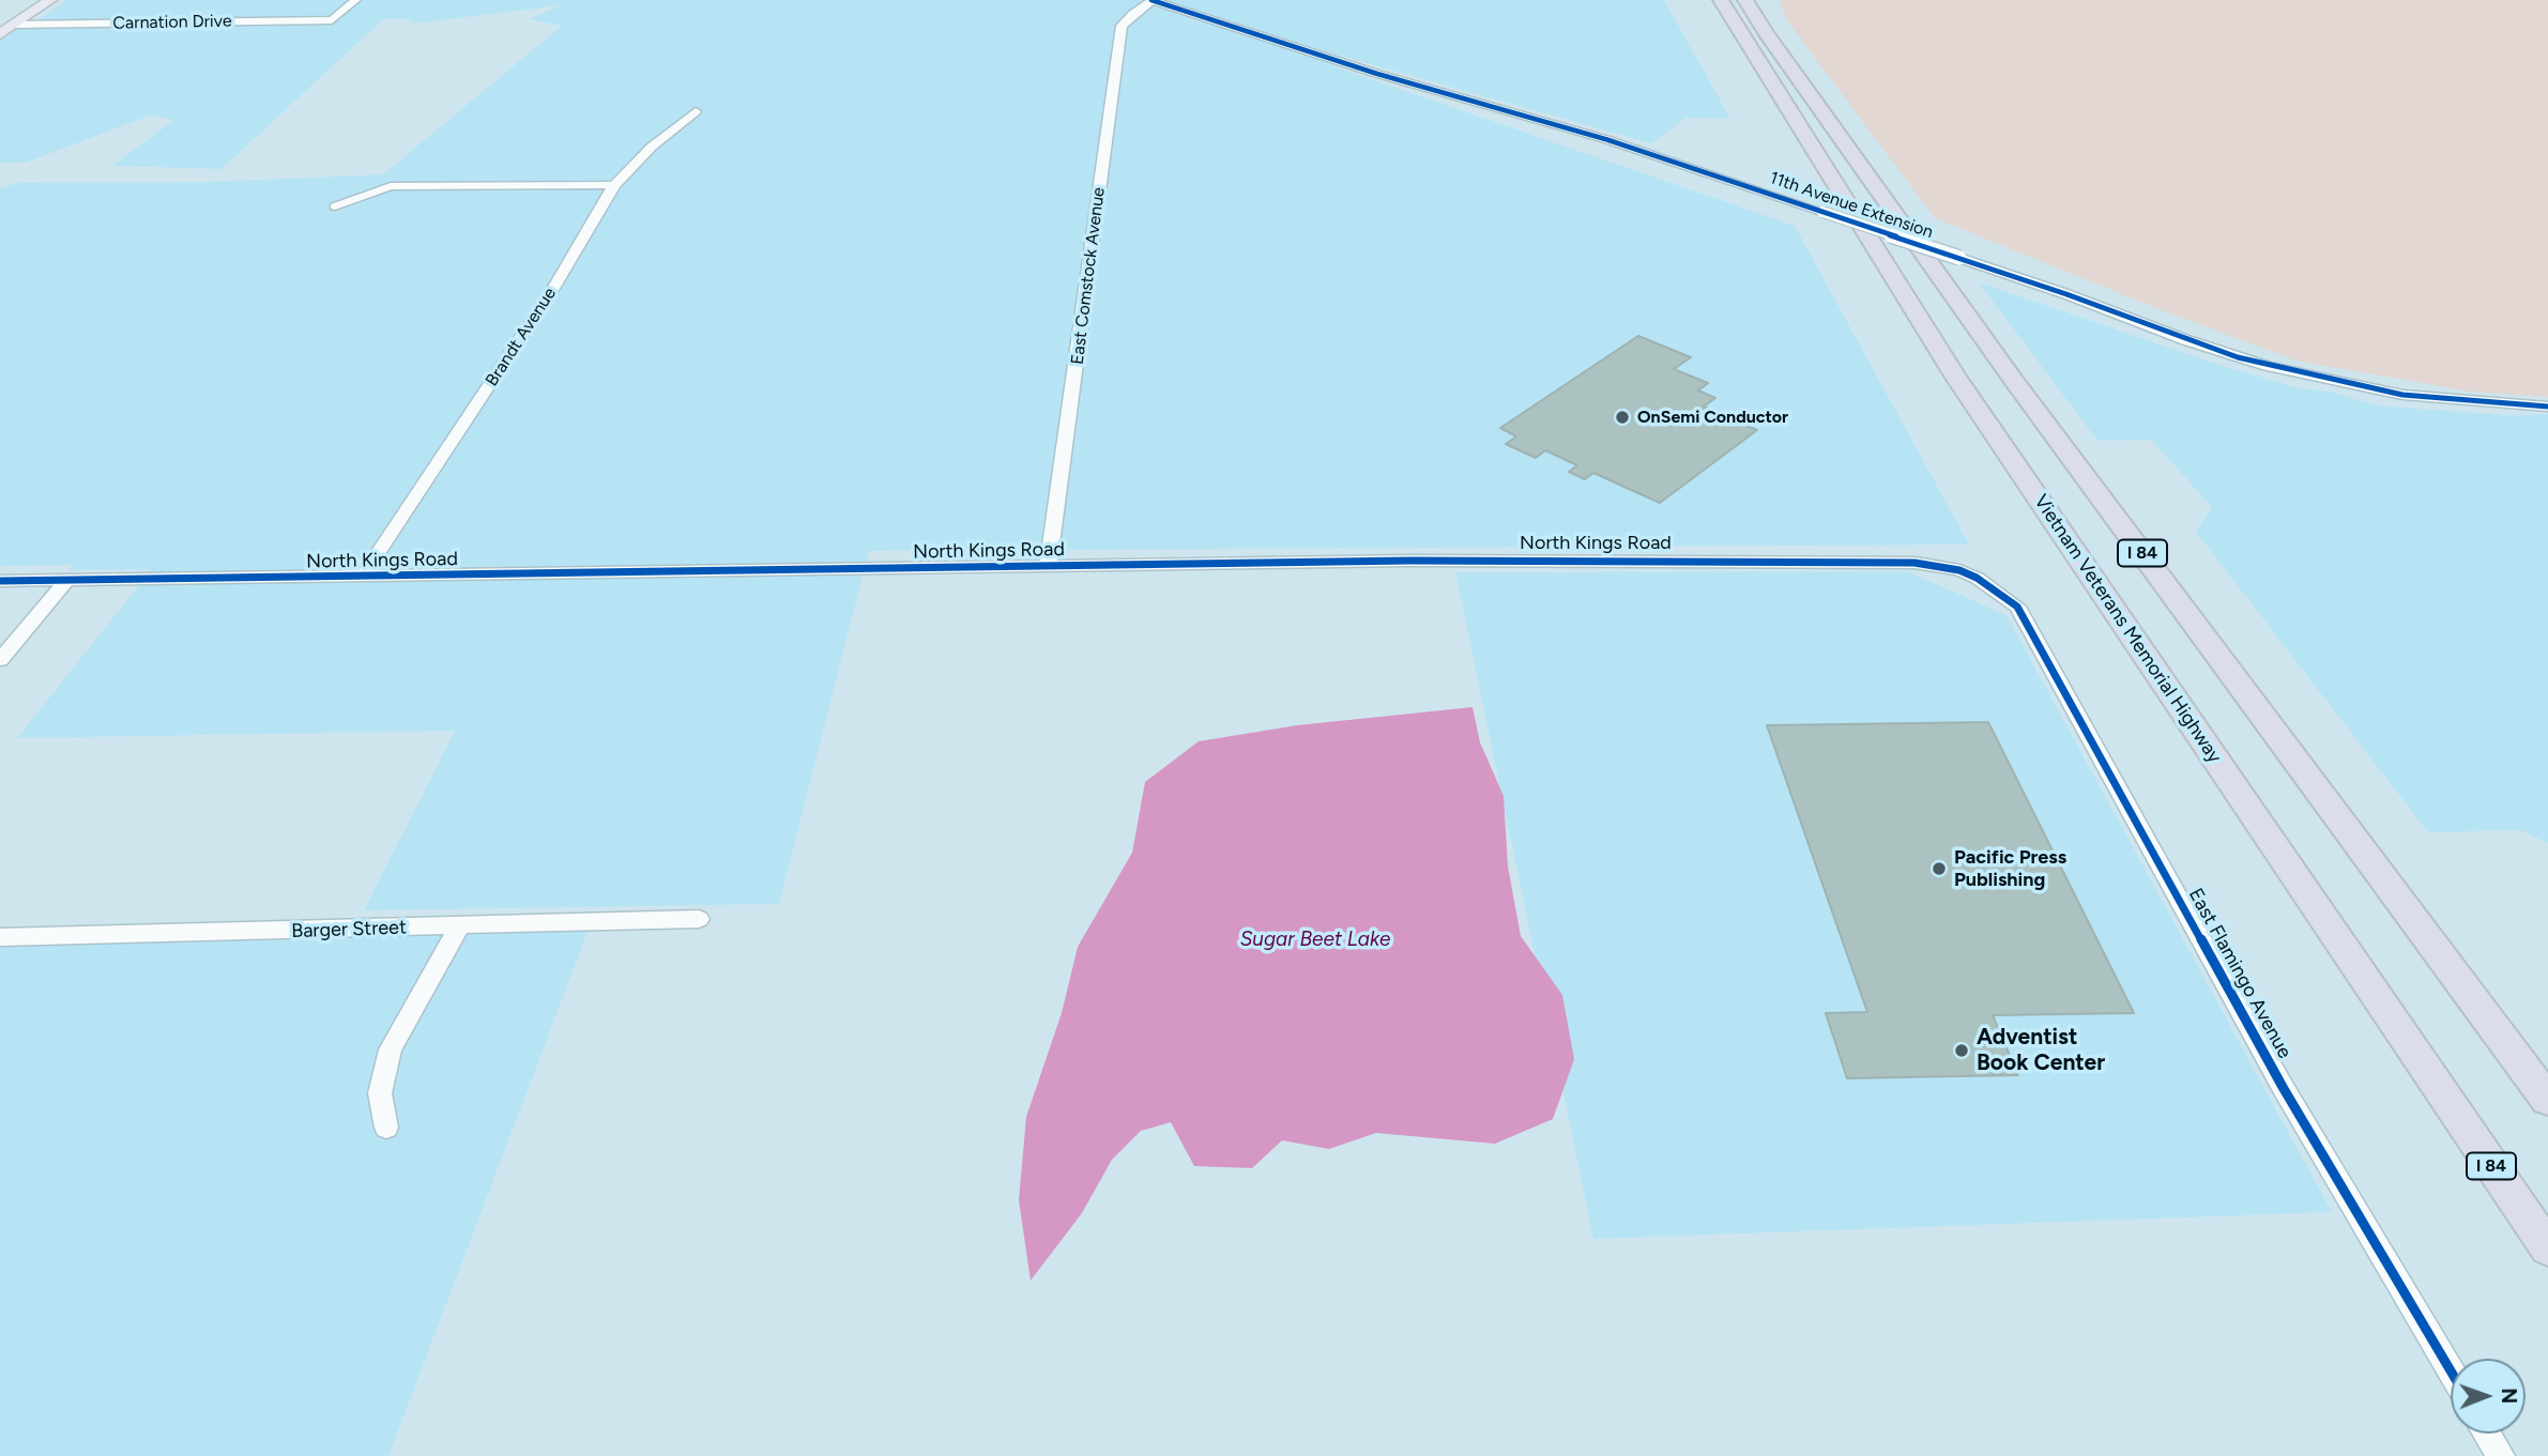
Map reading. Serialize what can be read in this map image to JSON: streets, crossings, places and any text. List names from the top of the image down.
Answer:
{
  "streets": {
    "highway": ["I 84", "Vietnam Veterans Memorial Highway"],
    "street": [
      "Carnation Drive",
      "11th Avenue Extension",
      "East Comstock Avenue",
      "Brandt Avenue",
      "North Kings Road",
      "Barger Street",
      "East Flamingo Avenue"
    ]
  },
  "crossings": [
    ["11th Avenue Extension", "East Comstock Avenue"],
    ["East Comstock Avenue", "North Kings Road"],
    ["Brandt Avenue", "North Kings Road"],
    ["North Kings Road", "East Flamingo Avenue"]
  ],
  "water": ["Sugar Beet Lake"],
  "places": ["OnSemi Conductor", "Pacific Press Publishing", "Adventist Book Center"],
  "north": "right"
}
